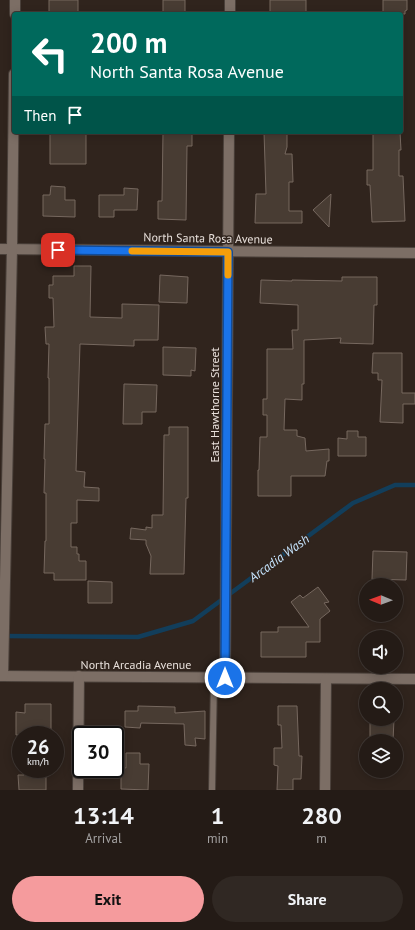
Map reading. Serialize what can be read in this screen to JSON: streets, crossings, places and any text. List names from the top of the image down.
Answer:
{
  "streets": {
    "street": ["North Santa Rosa Avenue", "East Hawthorne Street", "North Arcadia Avenue"]
  },
  "crossings": [
    ["North Santa Rosa Avenue", "East Hawthorne Street"],
    ["East Hawthorne Street", "North Arcadia Avenue"]
  ],
  "water": ["Arcadia Wash"],
  "north": "left",
  "page": {
    "turn": ["200 m", "North Santa Rosa Avenue"],
    "then": "Then",
    "speed": "26 km/h",
    "limit": "30",
    "eta": [
      "13:14",
      "Arrival",
      "1",
      "min",
      "280",
      "m"
    ],
    "buttons": ["Exit", "Share"]
  }
}
